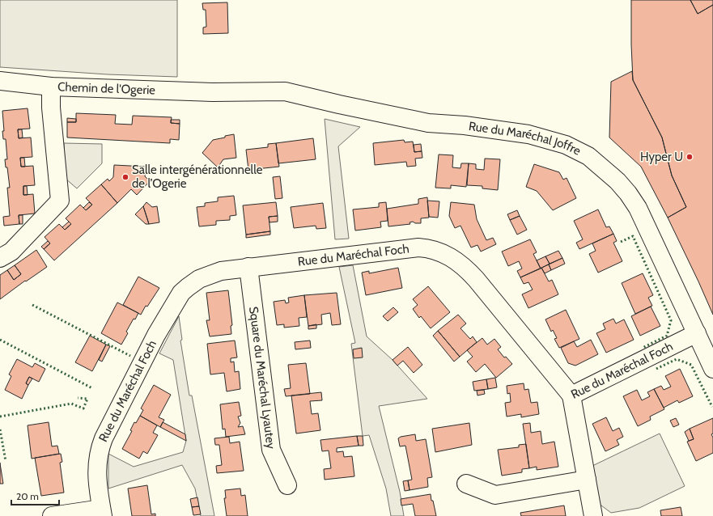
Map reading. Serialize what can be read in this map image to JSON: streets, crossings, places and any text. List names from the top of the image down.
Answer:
{
  "streets": {
    "street": [
      "Chemin de l'Ogerie",
      "Rue du Maréchal Joffre",
      "Rue du Maréchal Foch",
      "Square du Maréchal Lyautey"
    ]
  },
  "crossings": [
    ["Chemin de l'Ogerie", "Rue du Maréchal Joffre"],
    ["Rue du Maréchal Joffre", "Rue du Maréchal Foch"],
    ["Rue du Maréchal Foch", "Square du Maréchal Lyautey"]
  ],
  "places": ["Hyper U", "Salle intergénérationnelle de l’Ogerie"],
  "scale_bar": "20 m"
}
